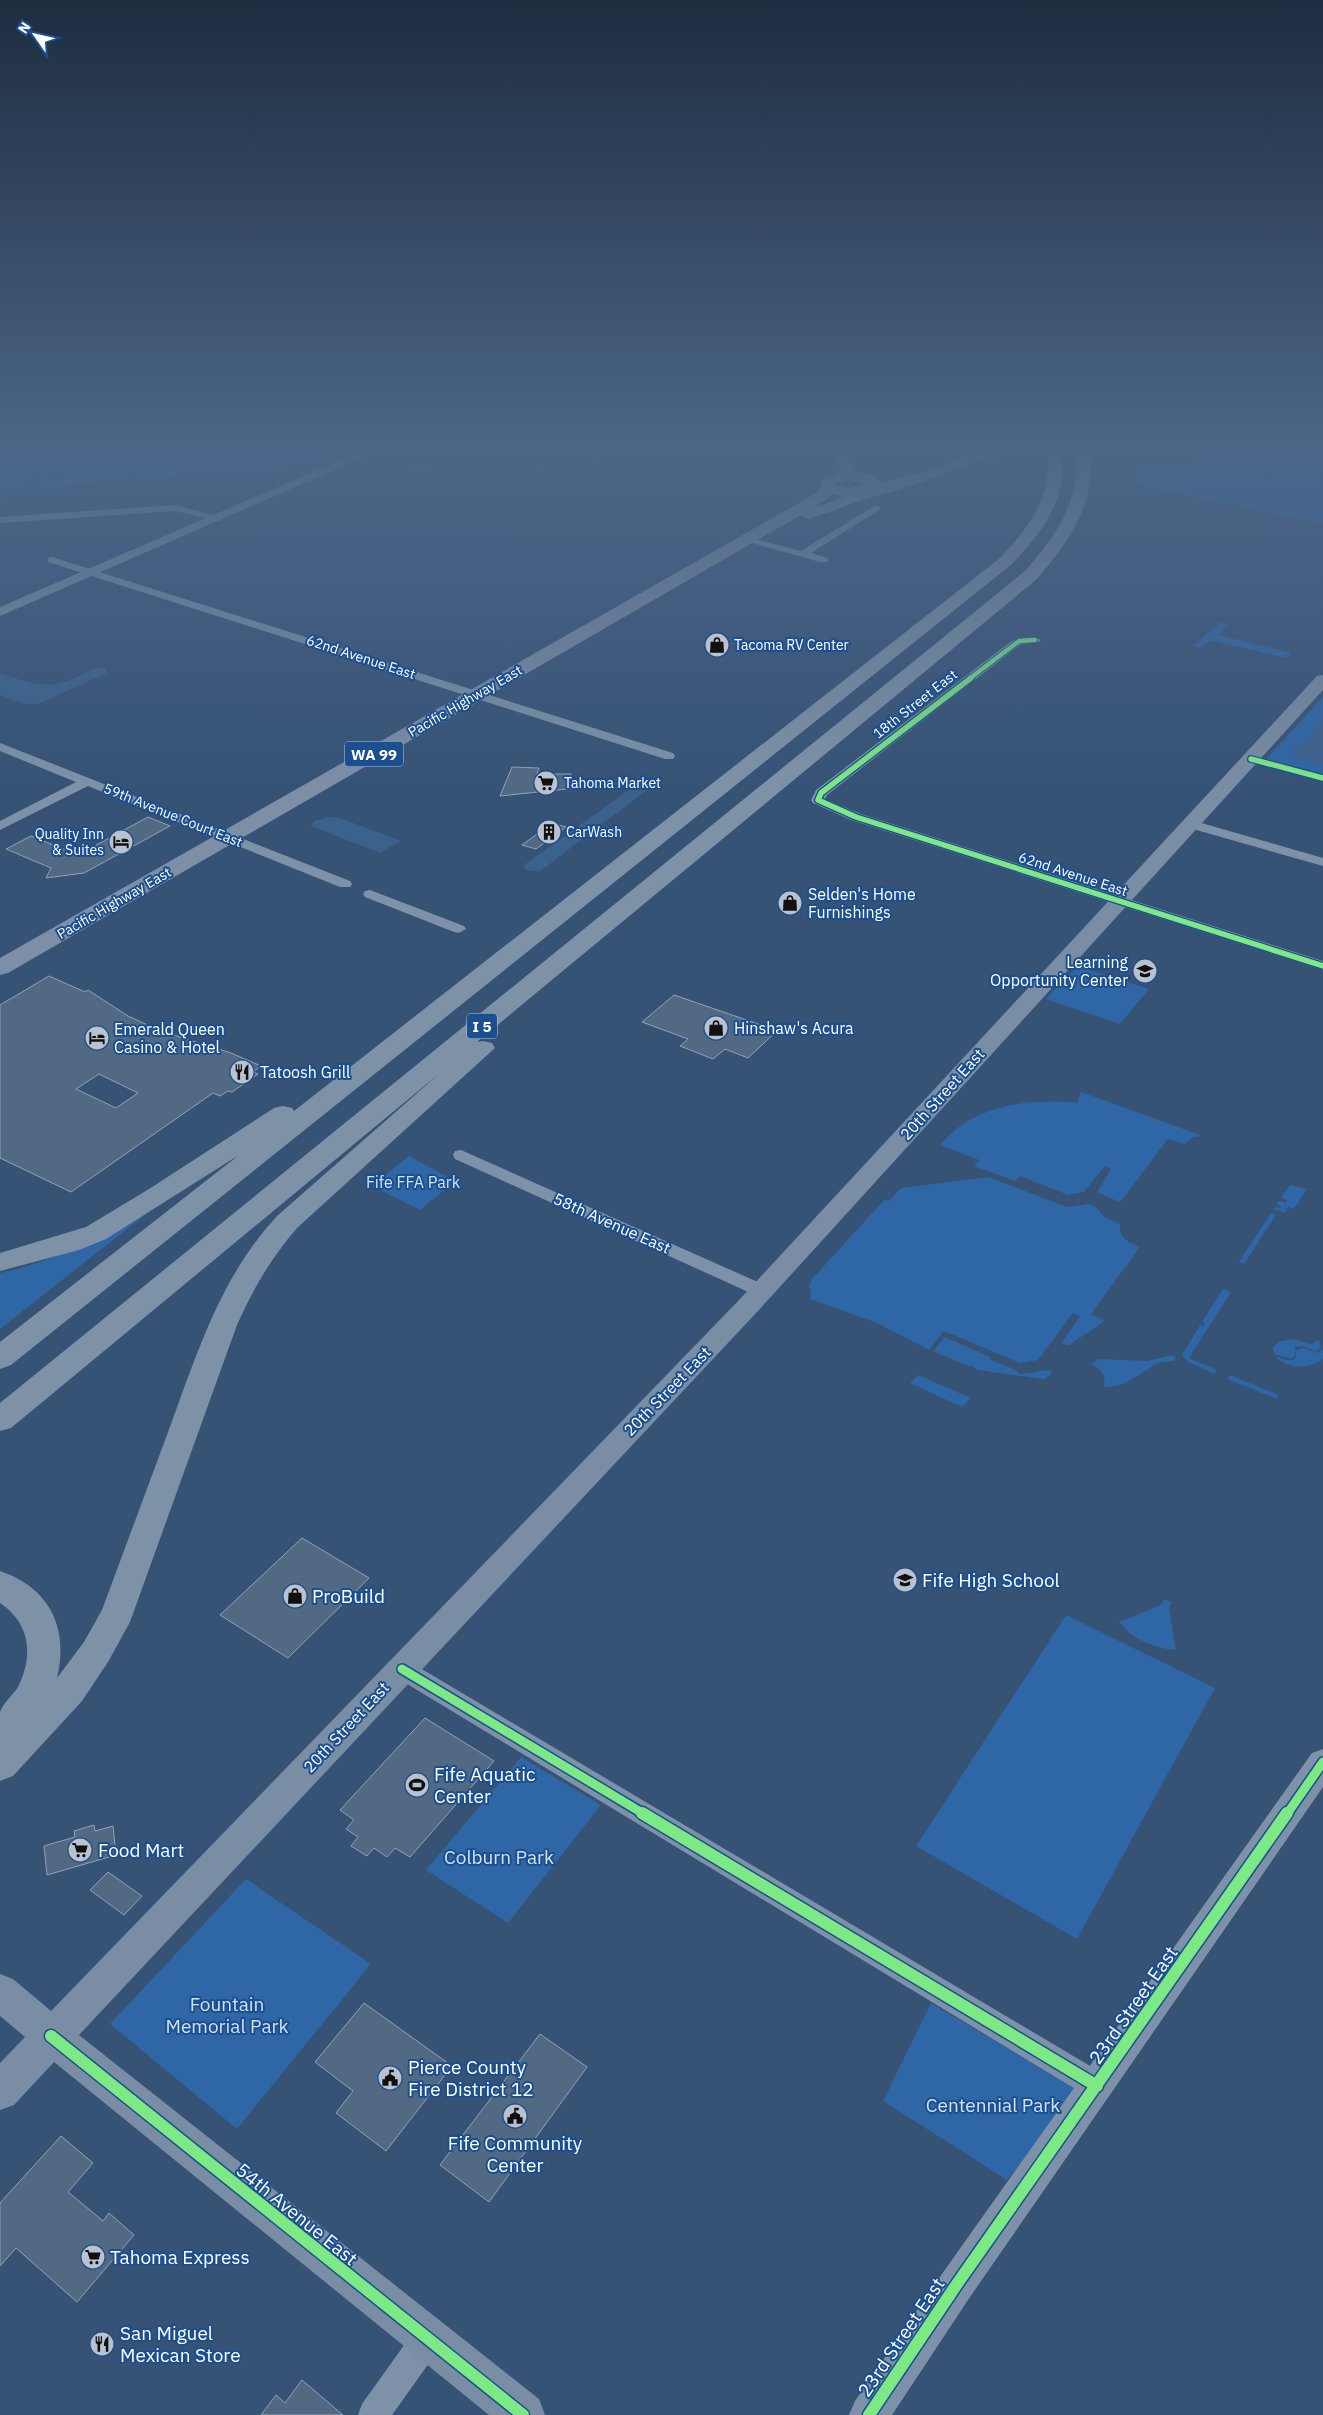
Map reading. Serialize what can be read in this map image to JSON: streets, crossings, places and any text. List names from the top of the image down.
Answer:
{
  "streets": {
    "highway": ["I 5"],
    "main road": [
      "Pacific Highway East",
      "WA 99",
      "20th Street East",
      "54th Avenue East"
    ],
    "street": [
      "62nd Avenue East",
      "18th Street East",
      "59th Avenue Court East",
      "58th Avenue East",
      "23rd Street East"
    ]
  },
  "crossings": [
    ["62nd Avenue East", "Pacific Highway East"],
    ["62nd Avenue East", "18th Street East"],
    ["62nd Avenue East", "20th Street East"],
    ["Pacific Highway East", "59th Avenue Court East"],
    ["20th Street East", "58th Avenue East"],
    ["20th Street East", "54th Avenue East"]
  ],
  "parks": [
    "Fife FFA Park",
    "Colburn Park",
    "Fountain Memorial Park",
    "Centennial Park"
  ],
  "places": {
    "shop": [
      "Tacoma RV Center",
      "Selden's Home Furnishings",
      "Hinshaw's Acura",
      "ProBuild"
    ],
    "supermarket": ["Tahoma Market", "Food Mart", "Tahoma Express"],
    "building": ["CarWash"],
    "hotel": ["Quality Inn & Suites", "Emerald Queen Casino & Hotel"],
    "school or university": ["Learning Opportunity Center", "Fife High School"],
    "restaurant": ["Tatoosh Grill", "San Miguel Mexican Store"],
    "sports": ["Fife Aquatic Center"],
    "public building": ["Pierce County Fire District 12", "Fife Community Center"]
  },
  "north": "top left"
}
